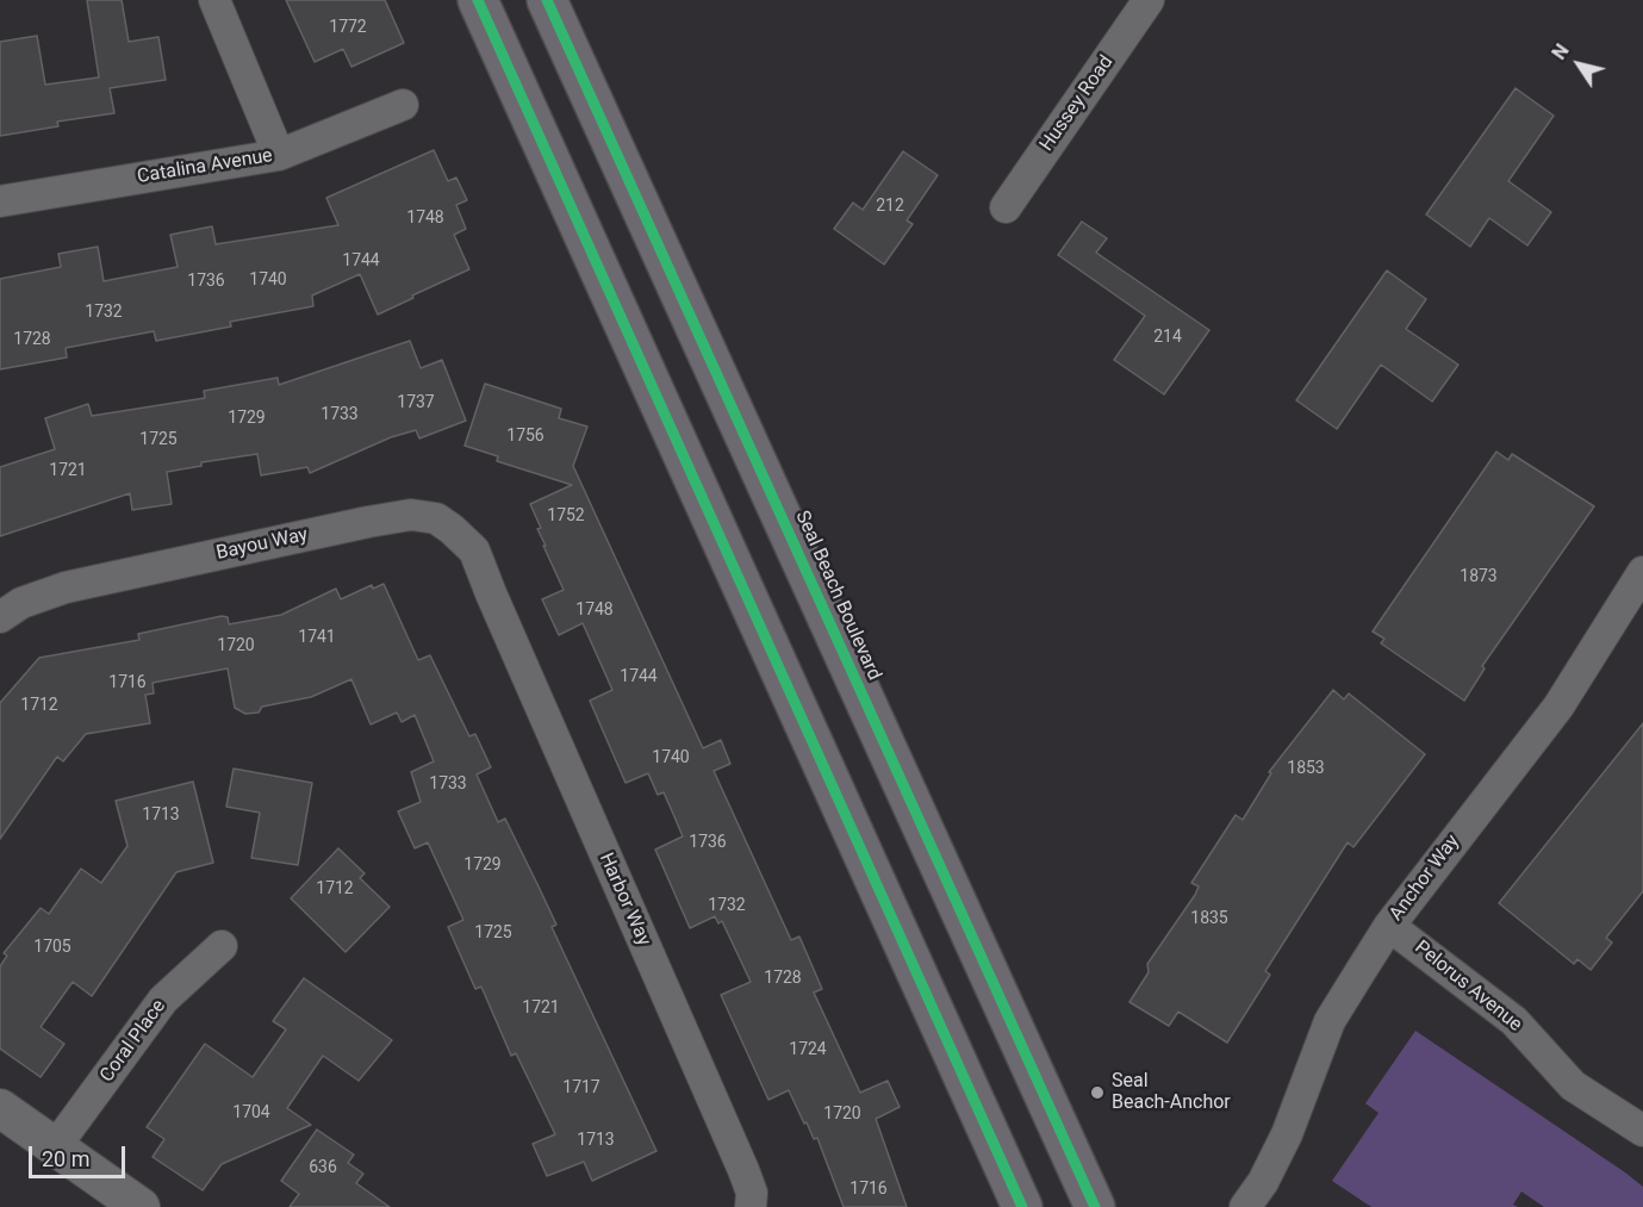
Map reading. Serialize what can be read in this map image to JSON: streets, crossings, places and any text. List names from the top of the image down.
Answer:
{
  "streets": {
    "main road": ["Seal Beach Boulevard"],
    "street": [
      "Hussey Road",
      "Catalina Avenue",
      "Bayou Way",
      "Anchor Way",
      "Harbor Way",
      "Pelorus Avenue",
      "Coral Place"
    ]
  },
  "crossings": [
    ["Bayou Way", "Harbor Way"],
    ["Anchor Way", "Pelorus Avenue"]
  ],
  "places": ["Seal Beach-Anchor"],
  "house_numbers": [
    "1772",
    "212",
    "1748",
    "1744",
    "1740",
    "1736",
    "1732",
    "214",
    "1728",
    "1737",
    "1733",
    "1729",
    "1756",
    "1725",
    "1721",
    "1752",
    "1873",
    "1748",
    "1741",
    "1720",
    "1744",
    "1716",
    "1712",
    "1740",
    "1853",
    "1733",
    "1713",
    "1736",
    "1729",
    "1712",
    "1732",
    "1835",
    "1725",
    "1705",
    "1728",
    "1721",
    "1724",
    "1717",
    "1704",
    "1720",
    "1713",
    "636",
    "1716"
  ],
  "scale_bar": "20 m",
  "north": "top left"
}
